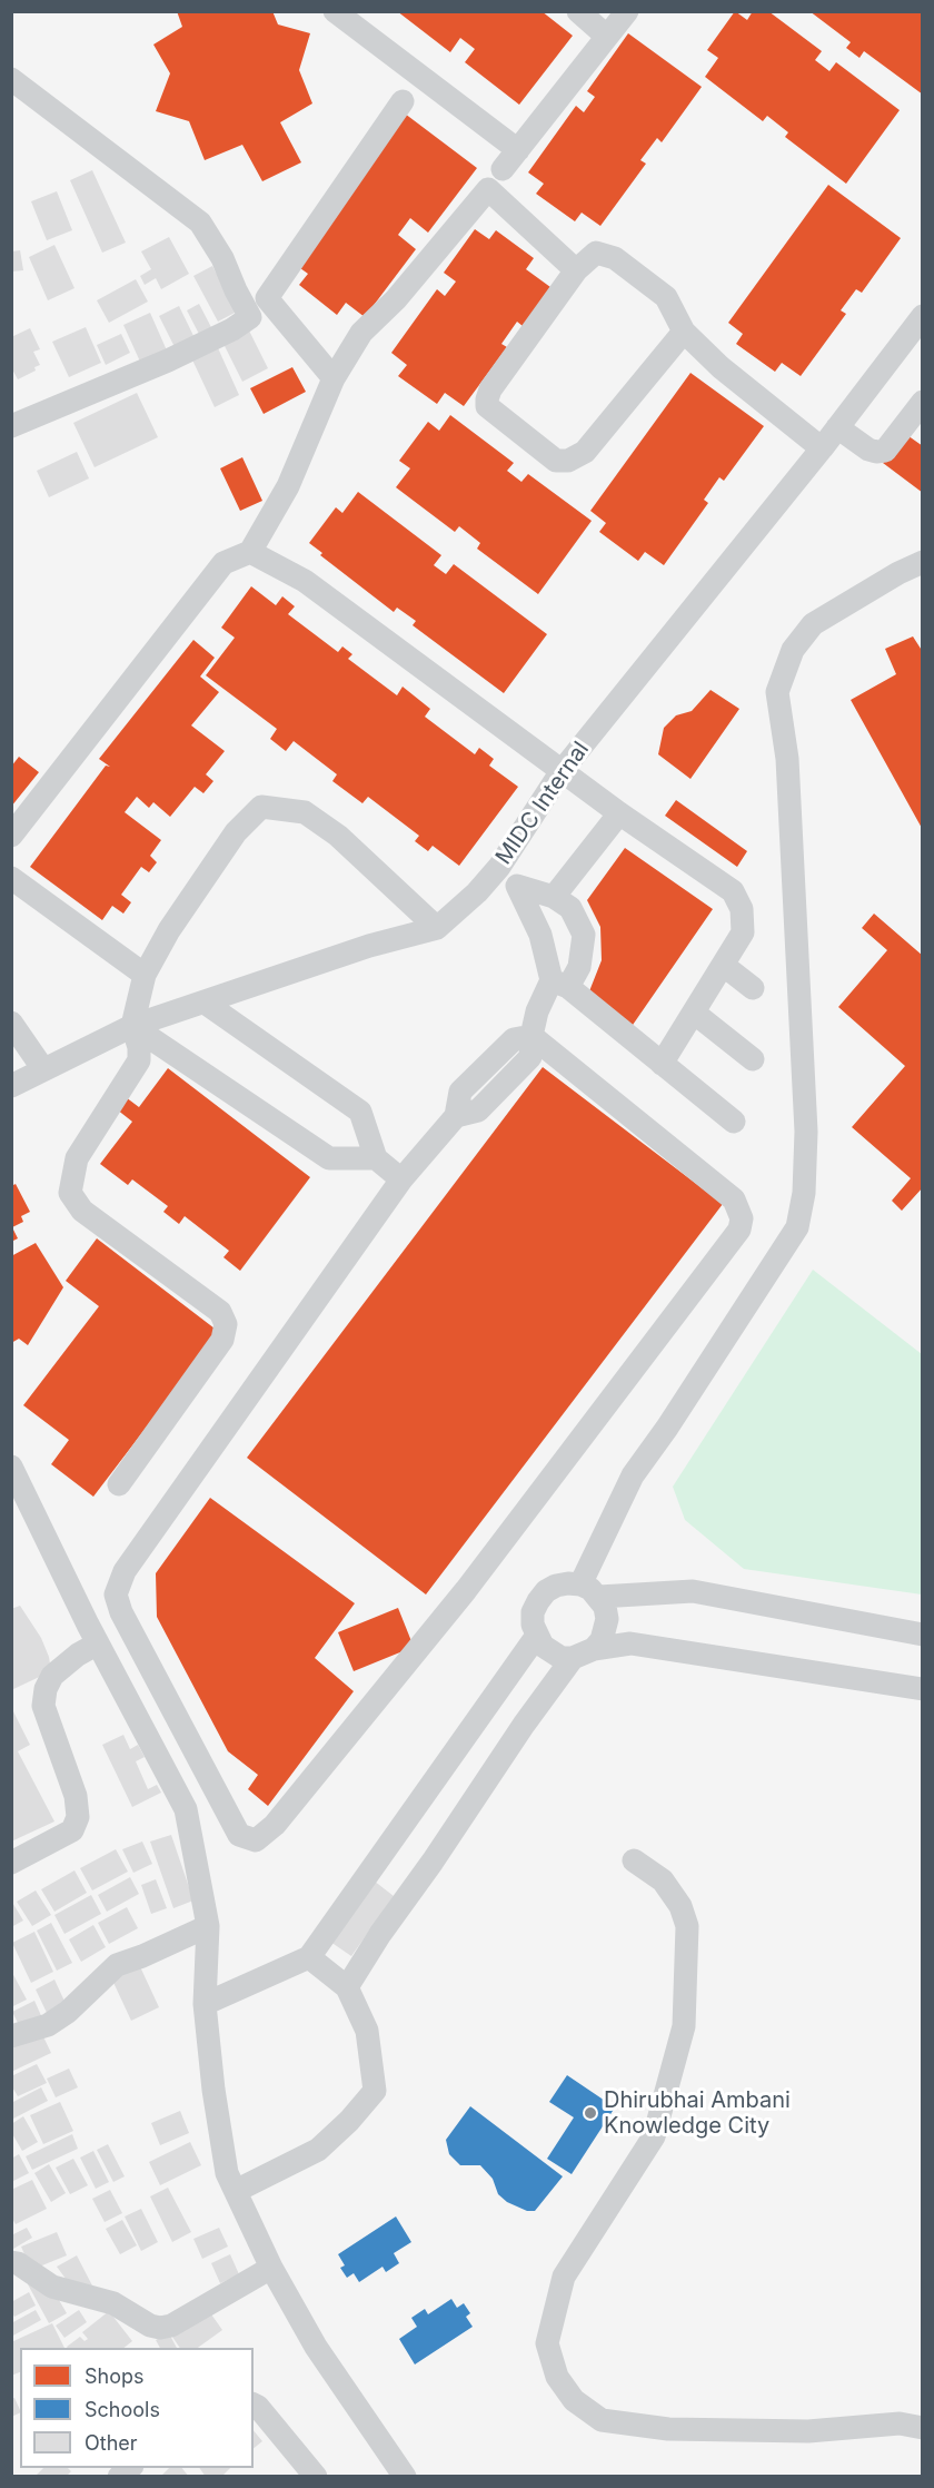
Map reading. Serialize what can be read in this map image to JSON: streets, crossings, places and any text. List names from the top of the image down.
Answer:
{
  "streets": {
    "street": ["MIDC Internal"]
  },
  "places": ["Dhirubhai Ambani Knowledge City"],
  "legend": ["Shops", "Schools", "Other"]
}
